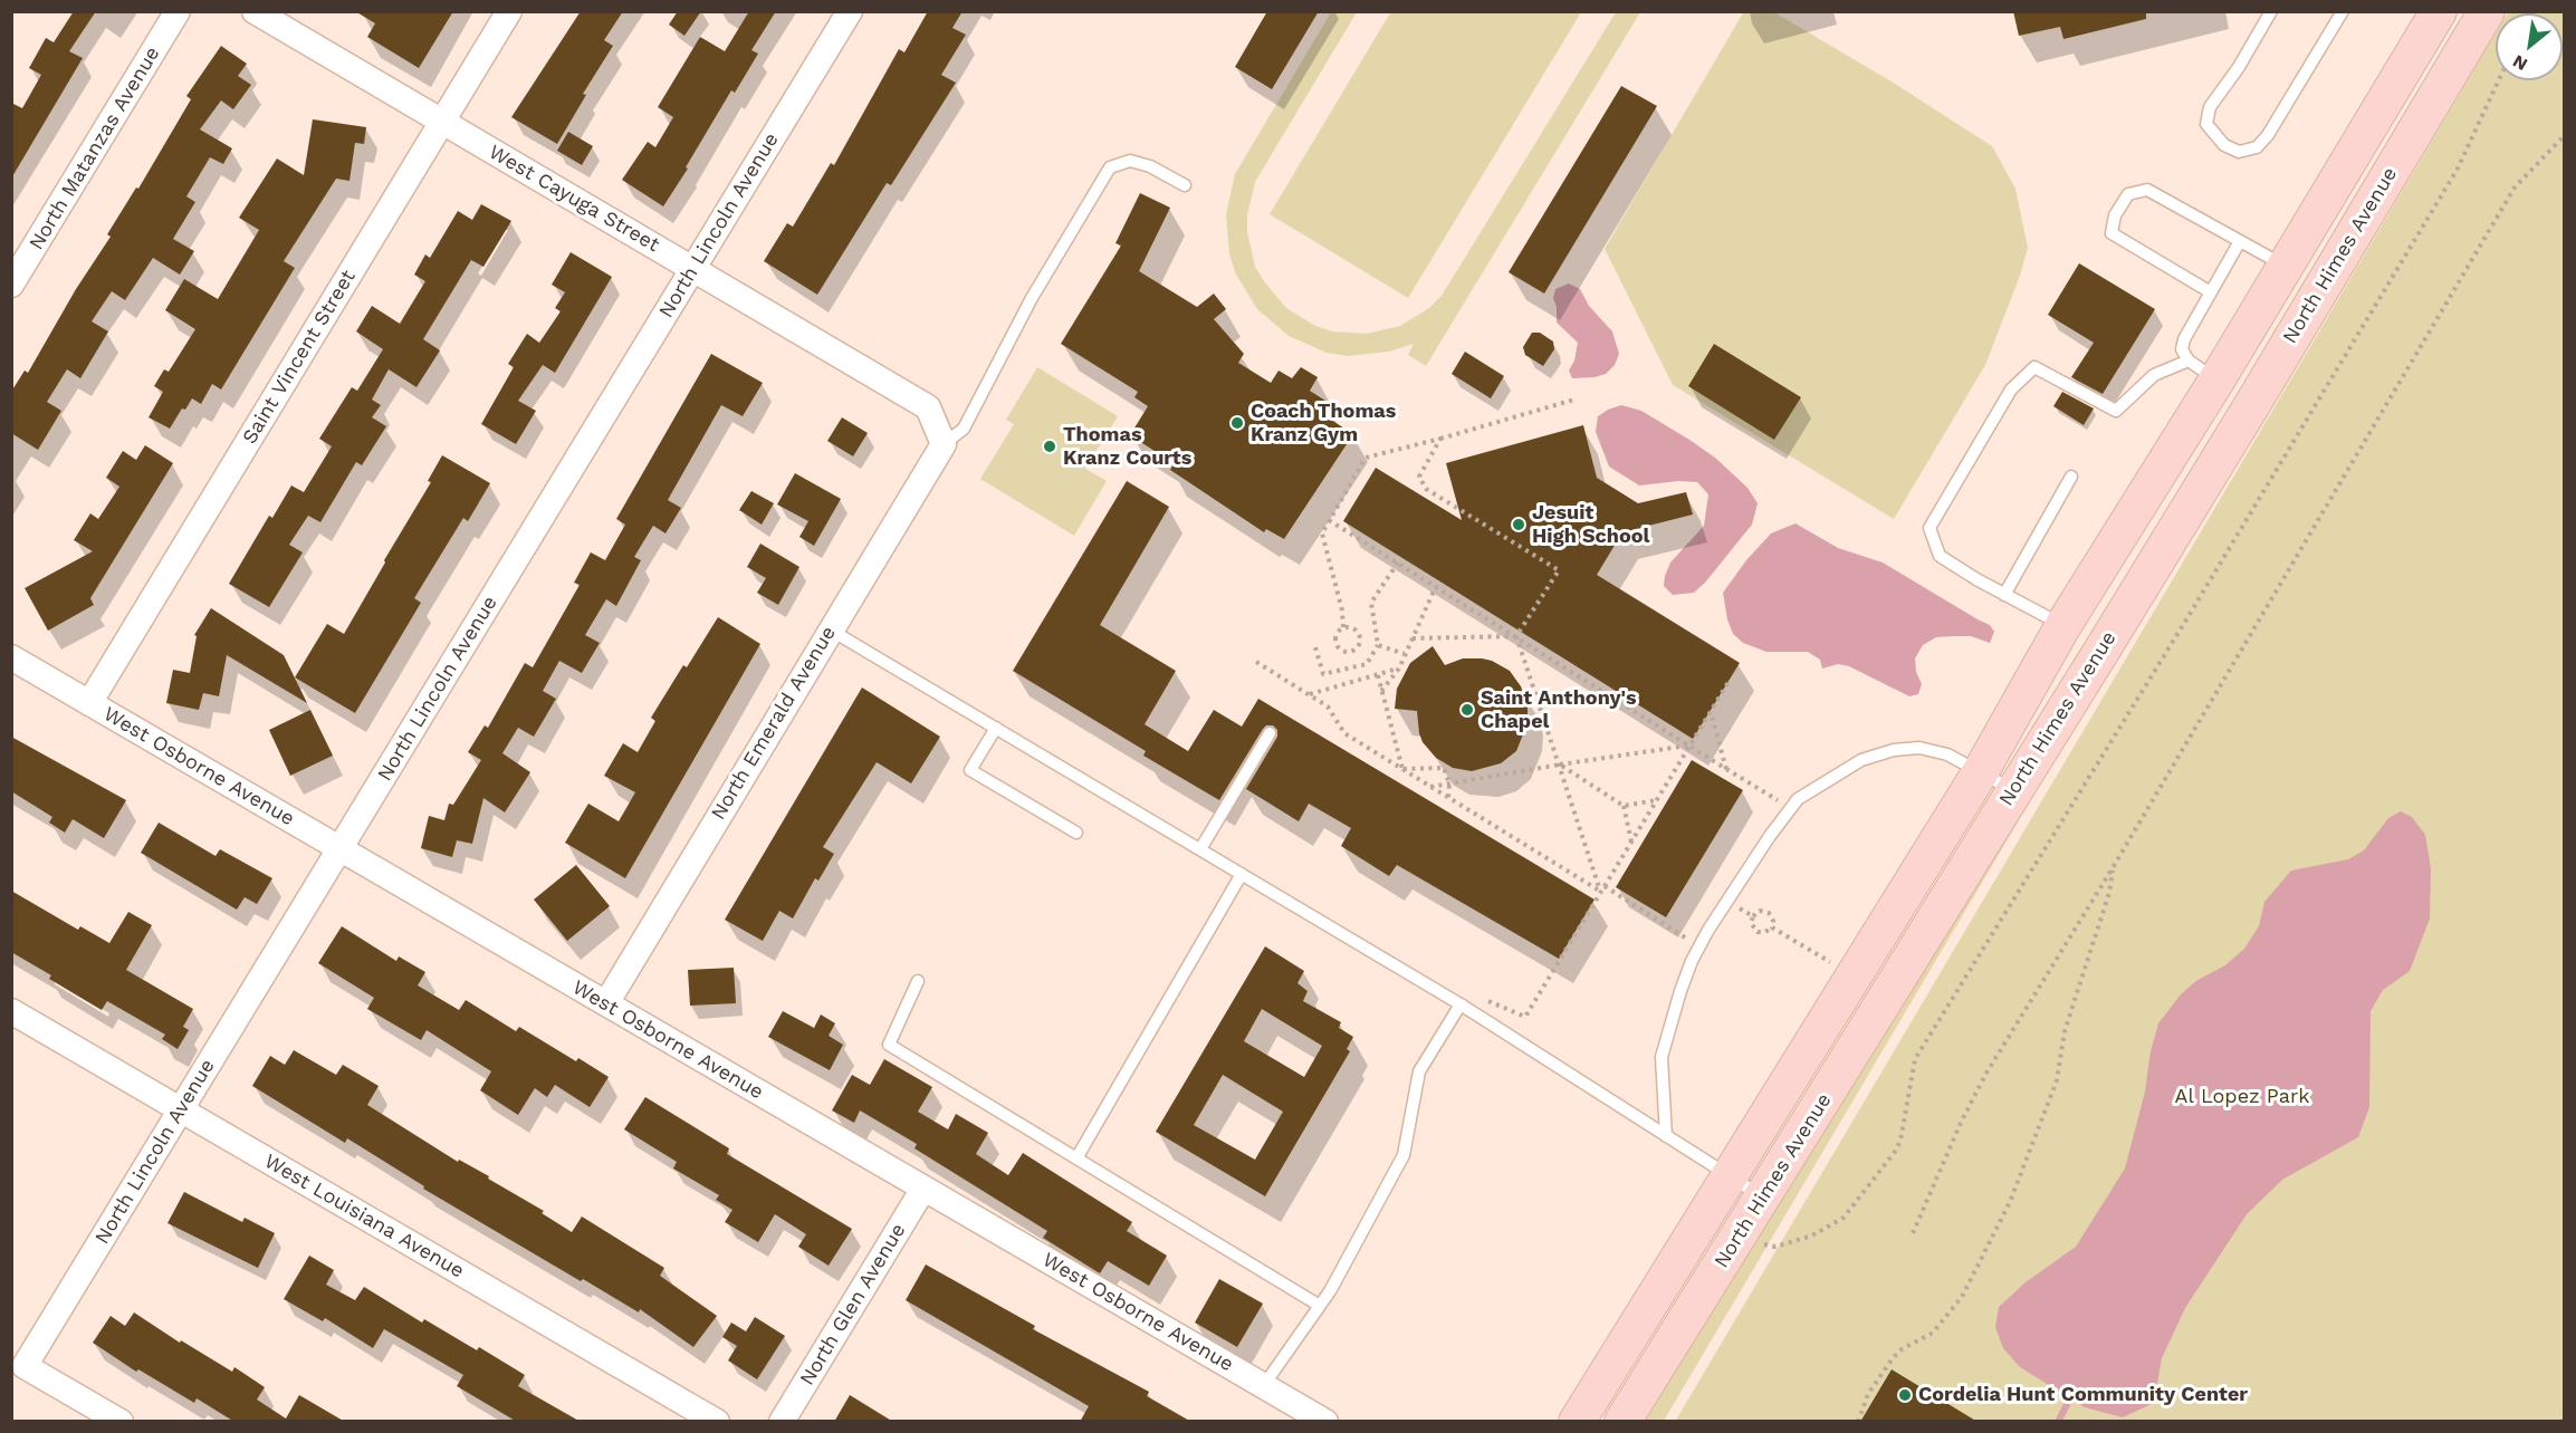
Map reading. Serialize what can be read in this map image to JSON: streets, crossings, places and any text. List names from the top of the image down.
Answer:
{
  "streets": {
    "street": [
      "North Matanzas Avenue",
      "West Cayuga Street",
      "North Lincoln Avenue",
      "North Himes Avenue",
      "Saint Vincent Street",
      "North Emerald Avenue",
      "West Osborne Avenue",
      "West Louisiana Avenue",
      "North Glen Avenue"
    ]
  },
  "crossings": [
    ["West Cayuga Street", "North Lincoln Avenue"],
    ["West Cayuga Street", "Saint Vincent Street"],
    ["West Cayuga Street", "North Emerald Avenue"],
    ["North Lincoln Avenue", "West Osborne Avenue"],
    ["North Lincoln Avenue", "West Louisiana Avenue"],
    ["Saint Vincent Street", "West Osborne Avenue"],
    ["North Emerald Avenue", "West Osborne Avenue"],
    ["West Osborne Avenue", "North Glen Avenue"]
  ],
  "parks": ["Al Lopez Park"],
  "places": [
    "Coach Thomas Kranz Gym",
    "Thomas Kranz Courts",
    "Jesuit High School",
    "Saint Anthony's Chapel",
    "Cordelia Hunt Community Center"
  ],
  "north": "bottom left"
}
